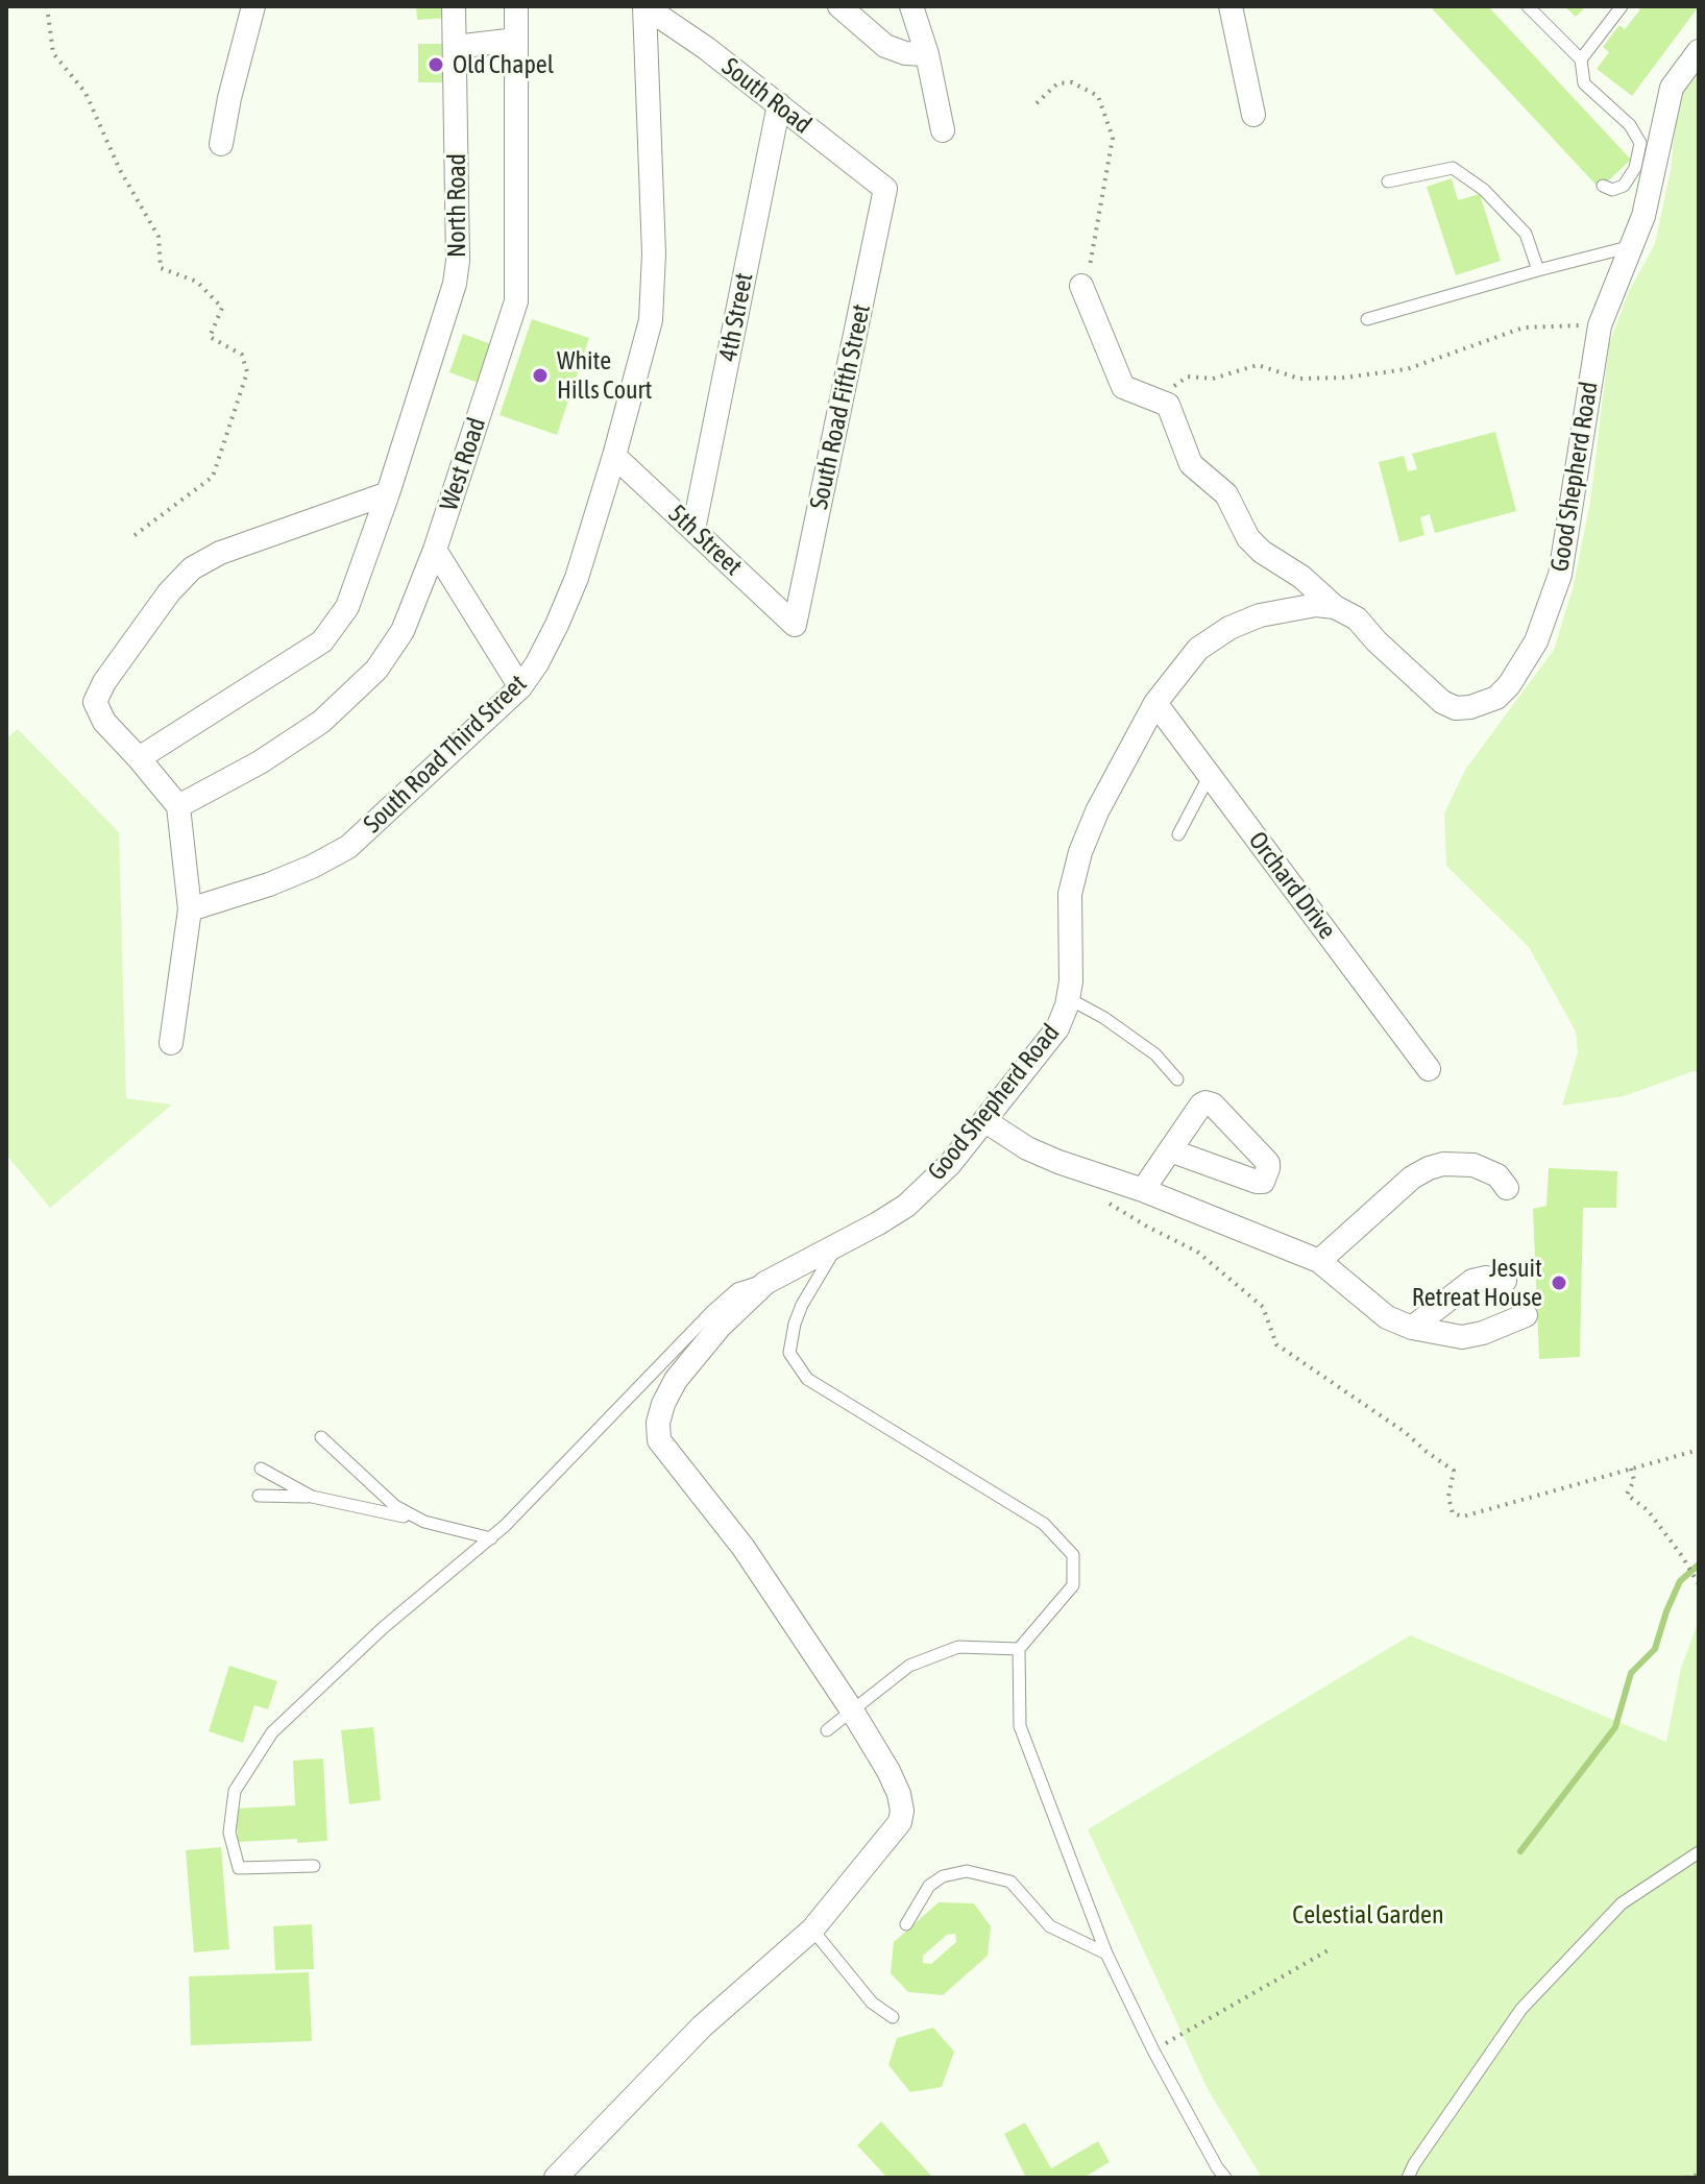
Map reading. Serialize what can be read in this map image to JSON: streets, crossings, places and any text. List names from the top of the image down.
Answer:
{
  "streets": {
    "street": [
      "South Road",
      "North Road",
      "4th Street",
      "South Road Fifth Street",
      "West Road",
      "Good Shepherd Road",
      "5th Street",
      "South Road Third Street",
      "Orchard Drive"
    ]
  },
  "crossings": [
    ["South Road", "4th Street"],
    ["South Road", "South Road Fifth Street"],
    ["South Road", "South Road Third Street"],
    ["4th Street", "5th Street"],
    ["South Road Fifth Street", "5th Street"],
    ["Good Shepherd Road", "Orchard Drive"],
    ["5th Street", "South Road Third Street"]
  ],
  "parks": ["Celestial Garden"],
  "places": ["Old Chapel", "White Hills Court", "Jesuit Retreat House"]
}
